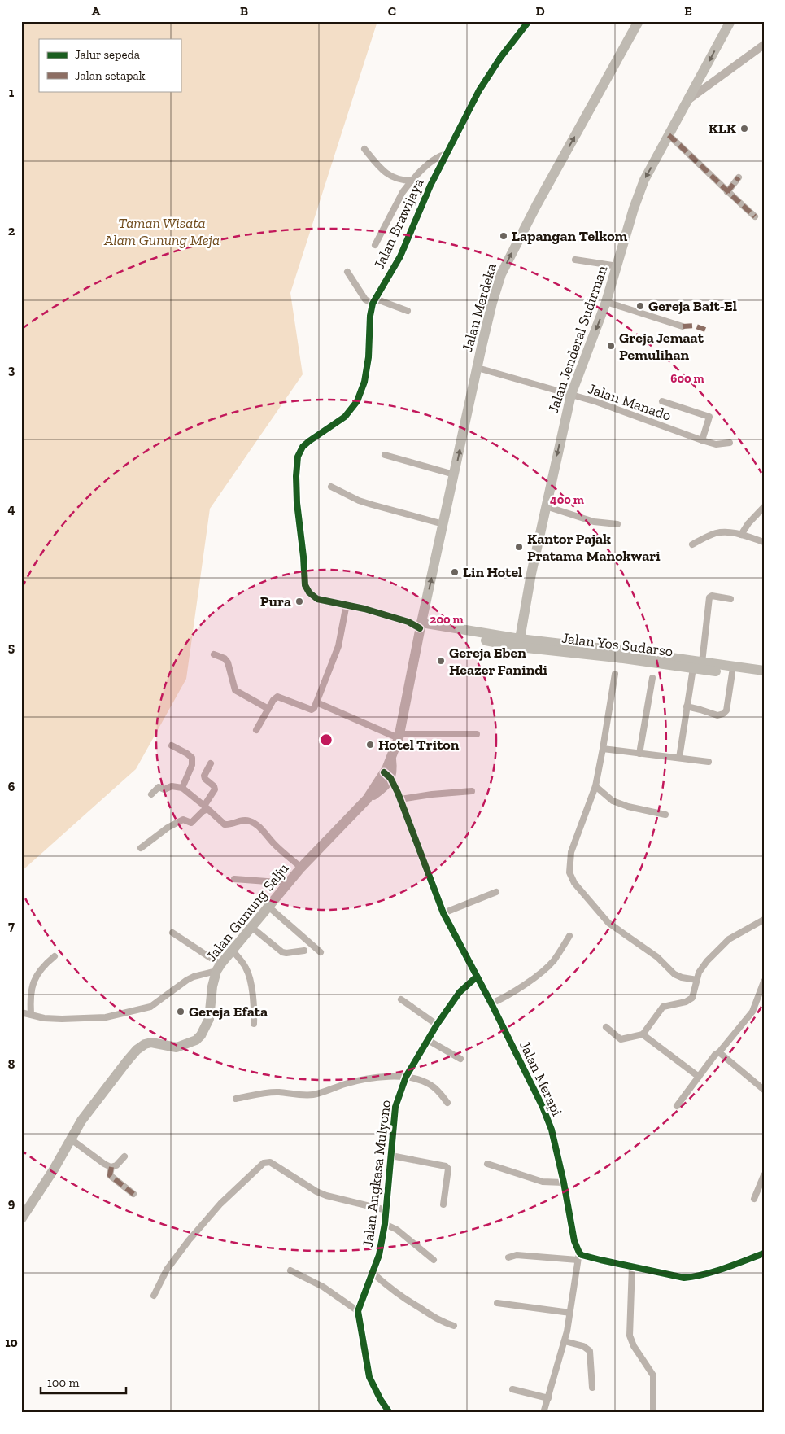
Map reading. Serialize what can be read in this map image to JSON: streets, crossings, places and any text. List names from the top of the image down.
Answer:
{
  "streets": {
    "highway": ["Jalan Merdeka", "Jalan Jenderal Sudirman", "Jalan Yos Sudarso"],
    "main road": ["Jalan Gunung Salju"],
    "street": [
      "Jalan Brawijaya",
      "Jalan Manado",
      "Jalan Merapi",
      "Jalan Angkasa Mulyono"
    ]
  },
  "crossings": [
    ["Jalan Brawijaya", "Jalan Merdeka"],
    ["Jalan Brawijaya", "Jalan Yos Sudarso"],
    ["Jalan Merdeka", "Jalan Manado"],
    ["Jalan Merdeka", "Jalan Yos Sudarso"],
    ["Jalan Jenderal Sudirman", "Jalan Manado"],
    ["Jalan Jenderal Sudirman", "Jalan Yos Sudarso"],
    ["Jalan Gunung Salju", "Jalan Merapi"],
    ["Jalan Merapi", "Jalan Angkasa Mulyono"]
  ],
  "one_way": ["Jalan Merdeka", "Jalan Jenderal Sudirman"],
  "parks": ["Taman Wisata Alam Gunung Meja"],
  "places": [
    "KLK",
    "Lapangan Telkom",
    "Gereja Bait-El",
    "Greja Jemaat Pemulihan",
    "Kantor Pajak Pratama Manokwari",
    "Lin Hotel",
    "Pura",
    "Gereja Eben Heazer Fanindi",
    "Hotel Triton",
    "Gereja Efata"
  ],
  "legend": ["Jalur sepeda", "Jalan setapak"],
  "scale_bar": "100 m",
  "grid": {
    "columns": [
      "A",
      "B",
      "C",
      "D",
      "E"
    ],
    "rows": [
      "1",
      "2",
      "3",
      "4",
      "5",
      "6",
      "7",
      "8",
      "9",
      "10"
    ]
  },
  "rings": ["600 m", "400 m", "200 m"]
}
